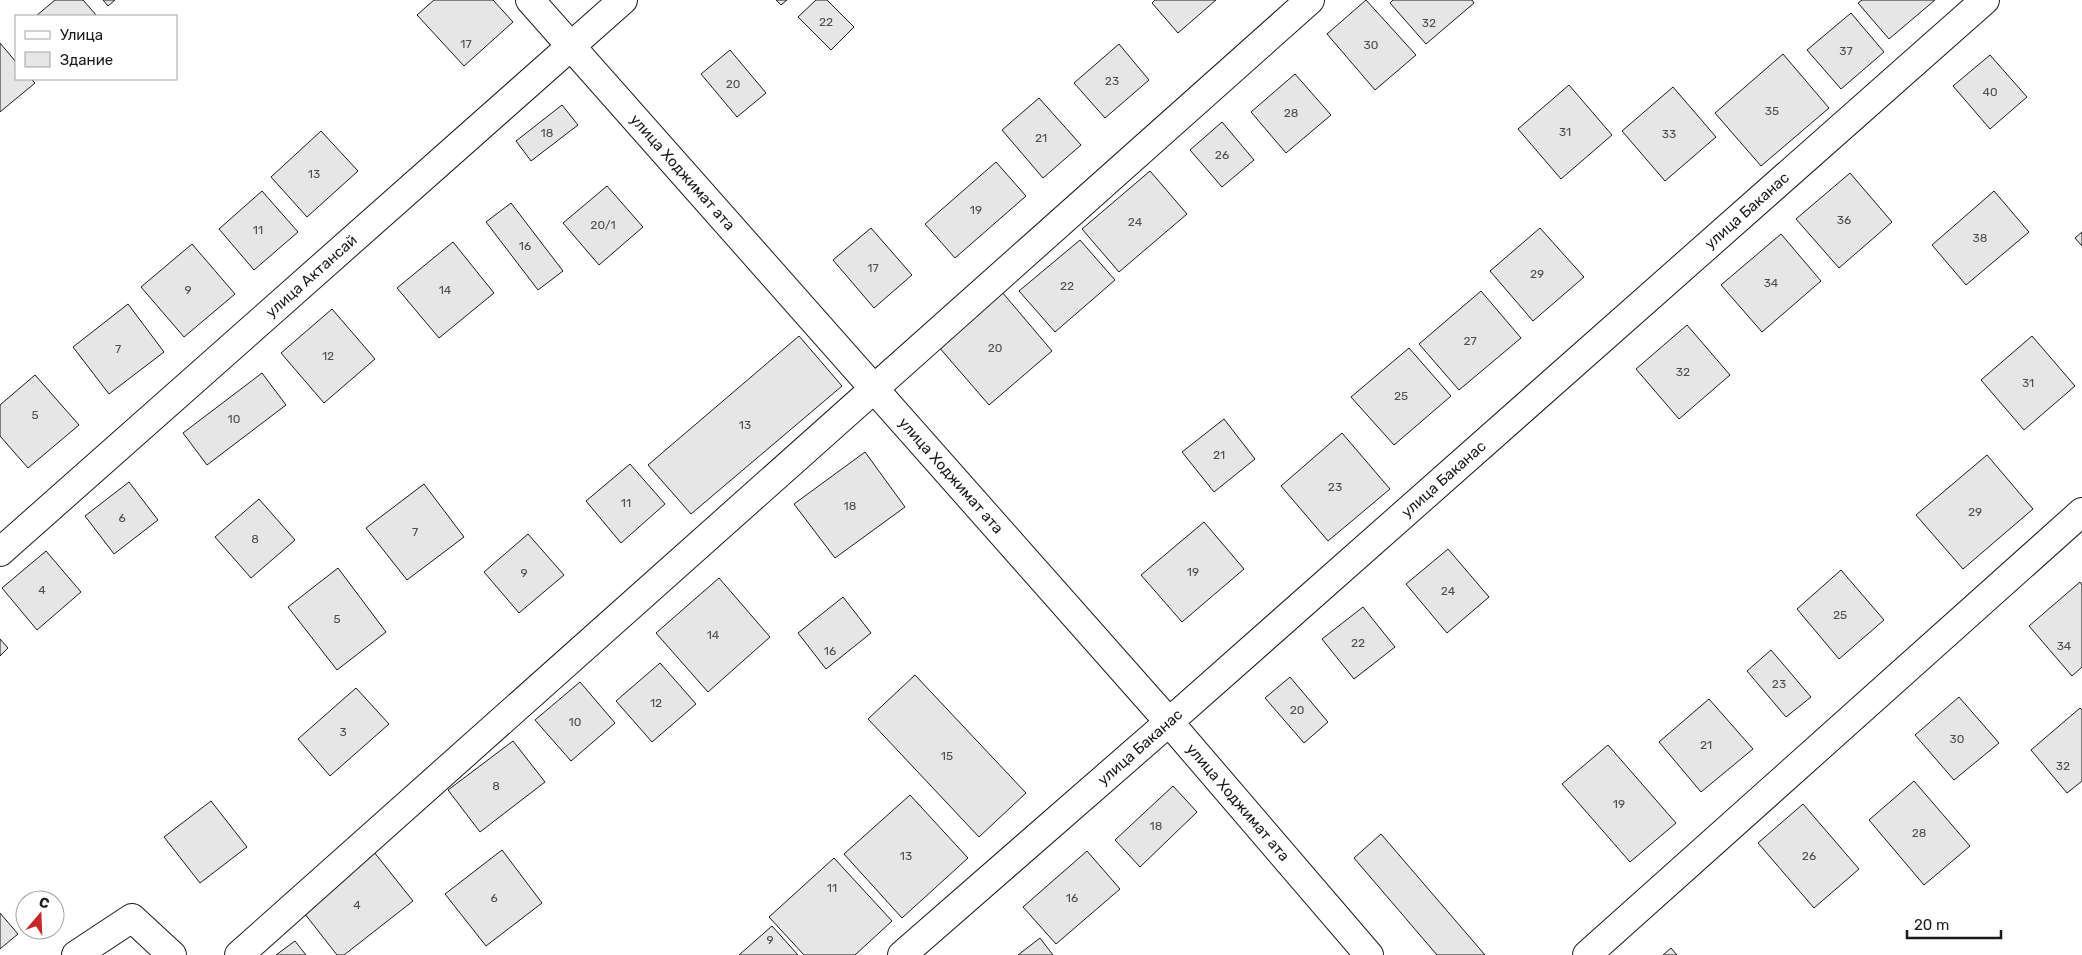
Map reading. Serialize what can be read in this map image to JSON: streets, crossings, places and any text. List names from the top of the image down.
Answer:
{
  "streets": {
    "street": ["улица Ходжимат ата", "улица Баканас", "улица Актансай"]
  },
  "crossings": [
    ["улица Ходжимат ата", "улица Баканас"],
    ["улица Ходжимат ата", "улица Актансай"]
  ],
  "house_numbers": [
    "22",
    "32",
    "17",
    "30",
    "37",
    "23",
    "20",
    "40",
    "35",
    "28",
    "31",
    "18",
    "33",
    "21",
    "26",
    "13",
    "19",
    "36",
    "24",
    "20/1",
    "11",
    "38",
    "16",
    "17",
    "29",
    "34",
    "22",
    "9",
    "14",
    "27",
    "20",
    "7",
    "12",
    "32",
    "31",
    "25",
    "5",
    "10",
    "13",
    "21",
    "23",
    "11",
    "18",
    "29",
    "6",
    "7",
    "8",
    "19",
    "9",
    "4",
    "24",
    "25",
    "5",
    "14",
    "22",
    "34",
    "16",
    "23",
    "12",
    "20",
    "10",
    "3",
    "30",
    "21",
    "15",
    "32",
    "8",
    "19",
    "18",
    "28",
    "13",
    "26",
    "11",
    "6",
    "16",
    "4",
    "9"
  ],
  "legend": ["Улица", "Здание"],
  "scale_bar": "20 m",
  "north": "top"
}
